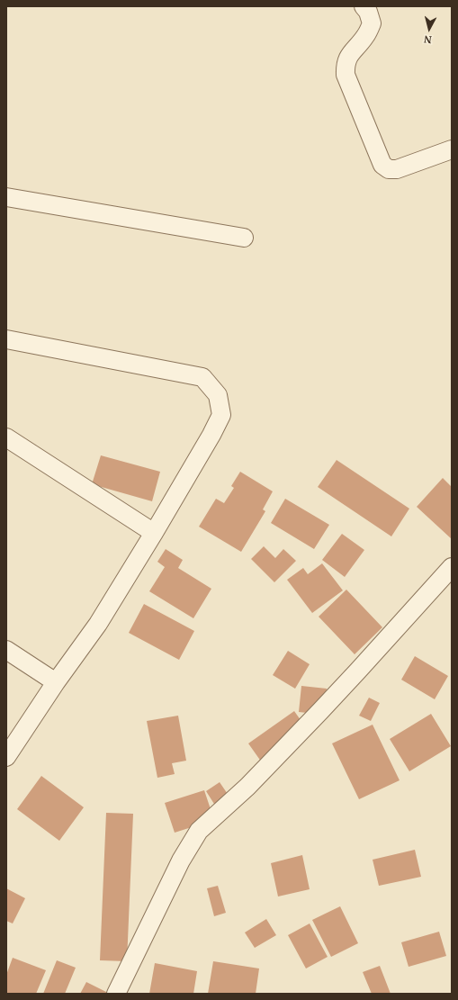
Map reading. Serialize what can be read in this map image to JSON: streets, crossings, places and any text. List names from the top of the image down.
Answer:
{
  "north": "bottom"
}
